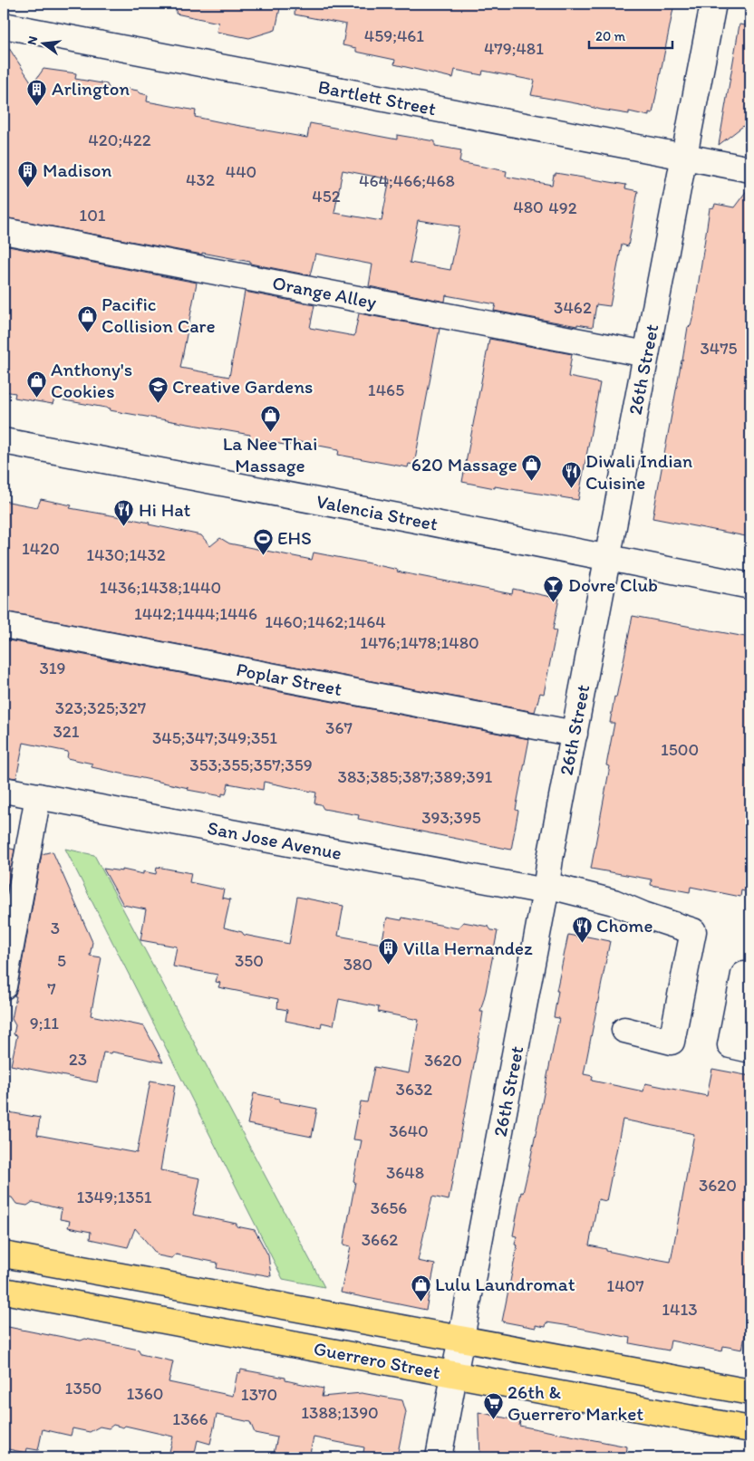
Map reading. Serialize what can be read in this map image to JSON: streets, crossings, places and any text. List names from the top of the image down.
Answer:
{
  "streets": {
    "main road": ["Guerrero Street"],
    "street": [
      "Bartlett Street",
      "Orange Alley",
      "26th Street",
      "Valencia Street",
      "Poplar Street",
      "San Jose Avenue"
    ]
  },
  "crossings": [
    ["Bartlett Street", "26th Street"],
    ["Orange Alley", "26th Street"],
    ["26th Street", "Valencia Street"],
    ["26th Street", "Poplar Street"],
    ["26th Street", "San Jose Avenue"],
    ["26th Street", "Guerrero Street"]
  ],
  "places": {
    "building": ["Arlington", "Madison", "Villa Hernandez"],
    "shop": [
      "Pacific Collision Care",
      "Anthony's Cookies",
      "La Nee Thai Massage",
      "620 Massage",
      "Lulu Laundromat"
    ],
    "school or university": ["Creative Gardens"],
    "restaurant": ["Diwali Indian Cuisine", "Hi Hat", "Chome"],
    "sports": ["EHS"],
    "bar": ["Dovre Club"],
    "supermarket": ["26th & Guerrero Market"]
  },
  "house_numbers": [
    "459;461",
    "479;481",
    "420;422",
    "440",
    "432",
    "464;466;468",
    "452",
    "480",
    "492",
    "101",
    "3462",
    "3475",
    "1465",
    "1420",
    "1430;1432",
    "1436;1438;1440",
    "1442;1444;1446",
    "1460;1462;1464",
    "1476;1478;1480",
    "319",
    "323;325;327",
    "367",
    "321",
    "345;347;349;351",
    "1500",
    "353;355;357;359",
    "383;385;387;389;391",
    "393;395",
    "3",
    "5",
    "350",
    "380",
    "7",
    "9;11",
    "23",
    "3620",
    "3632",
    "3640",
    "3648",
    "3620",
    "1349;1351",
    "3656",
    "3662",
    "1407",
    "1413",
    "1350",
    "1360",
    "1370",
    "1388;1390",
    "1366"
  ],
  "scale_bar": "20 m",
  "north": "left"
}
